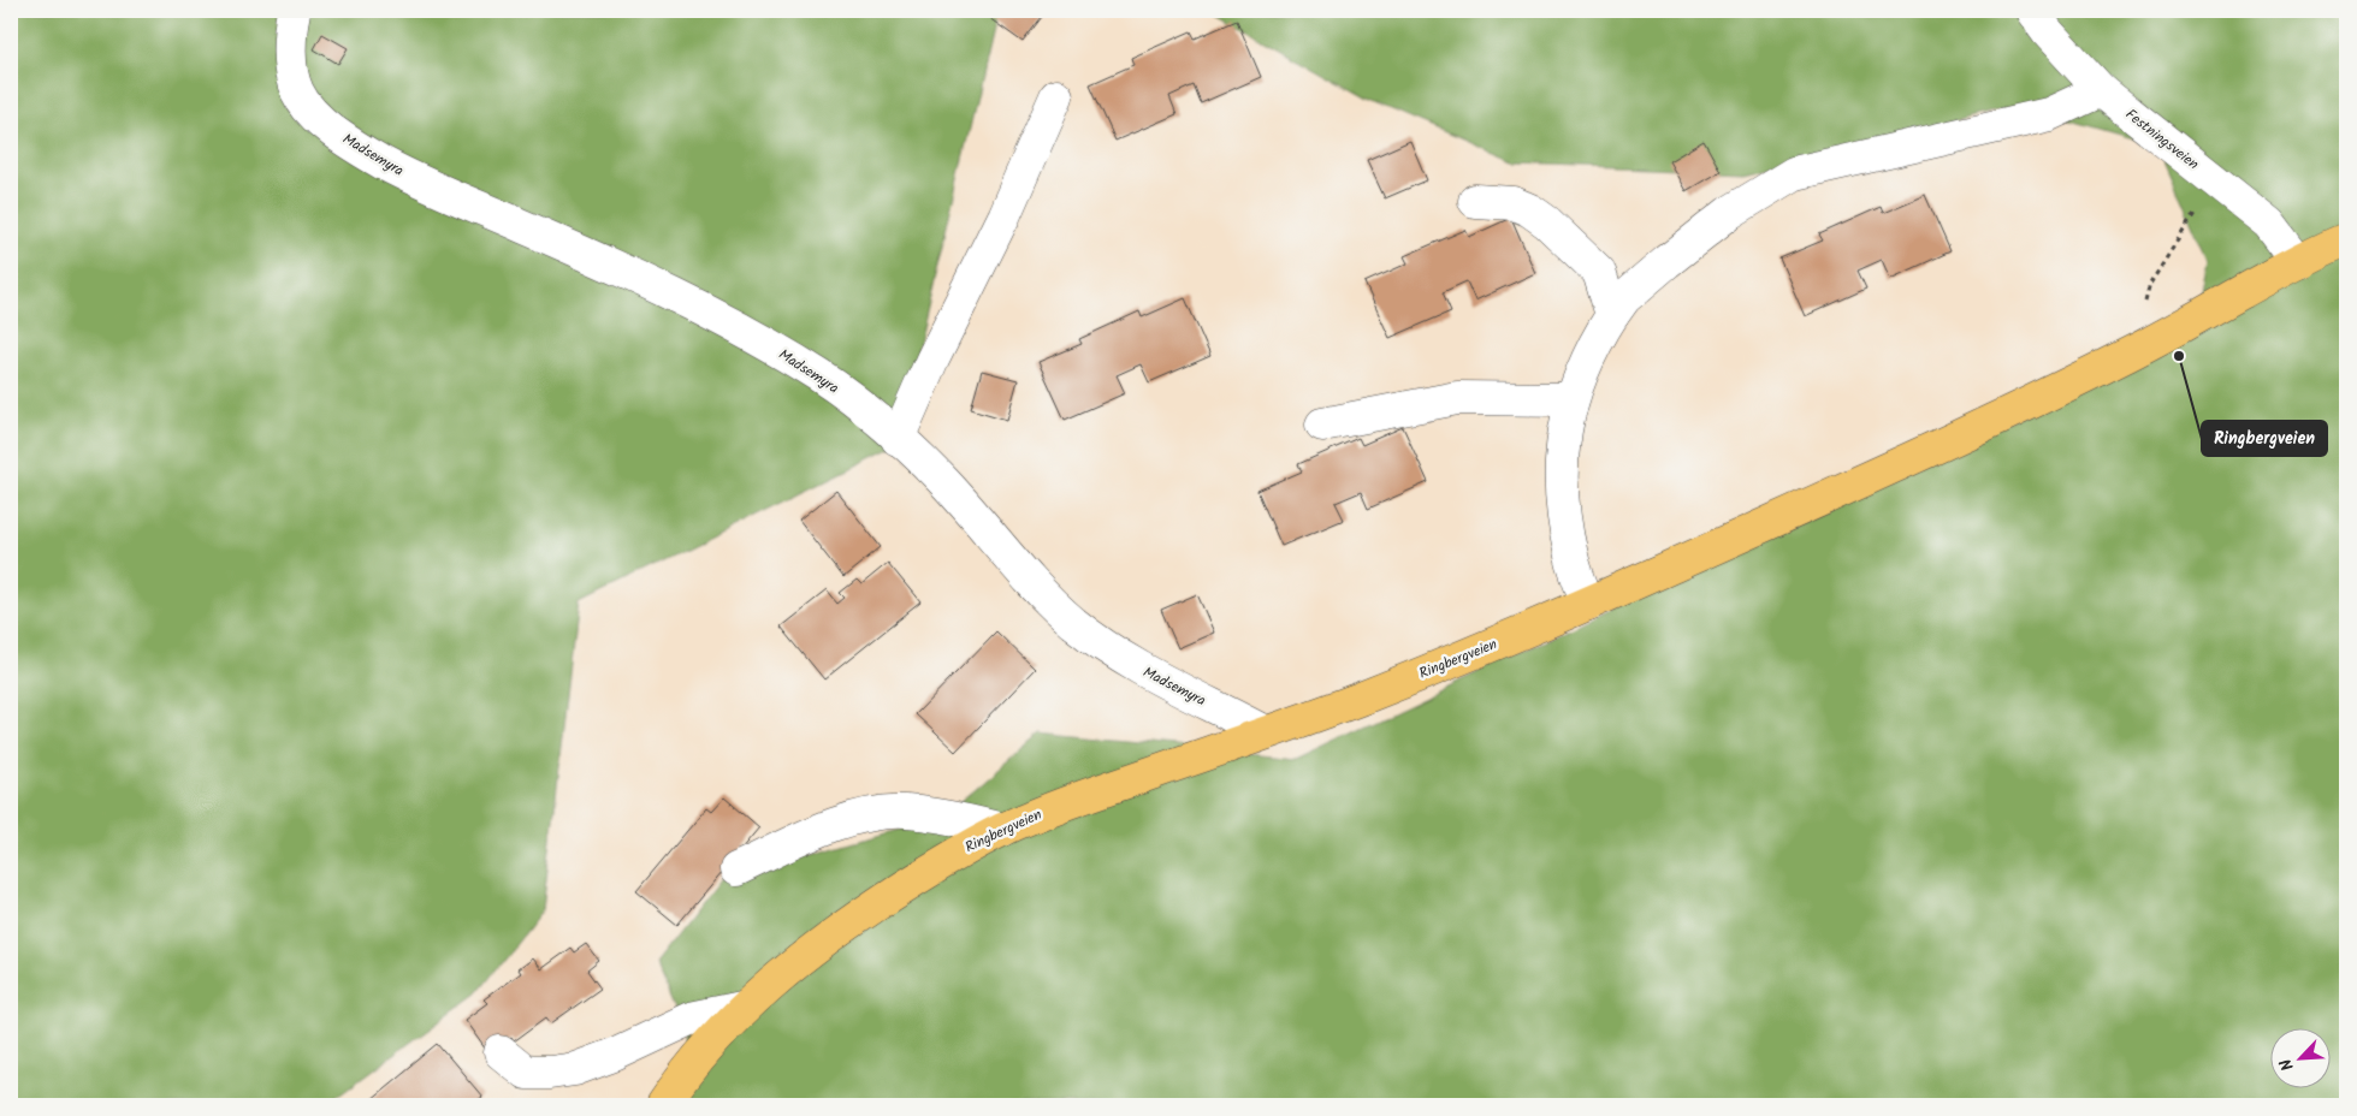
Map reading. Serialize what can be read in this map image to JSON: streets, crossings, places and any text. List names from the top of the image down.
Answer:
{
  "streets": {
    "main road": ["Ringbergveien"],
    "street": ["Festningsveien", "Madsemyra"]
  },
  "crossings": [
    ["Festningsveien", "Ringbergveien"],
    ["Madsemyra", "Ringbergveien"]
  ],
  "places": ["Ringbergveien"],
  "north": "bottom left"
}
